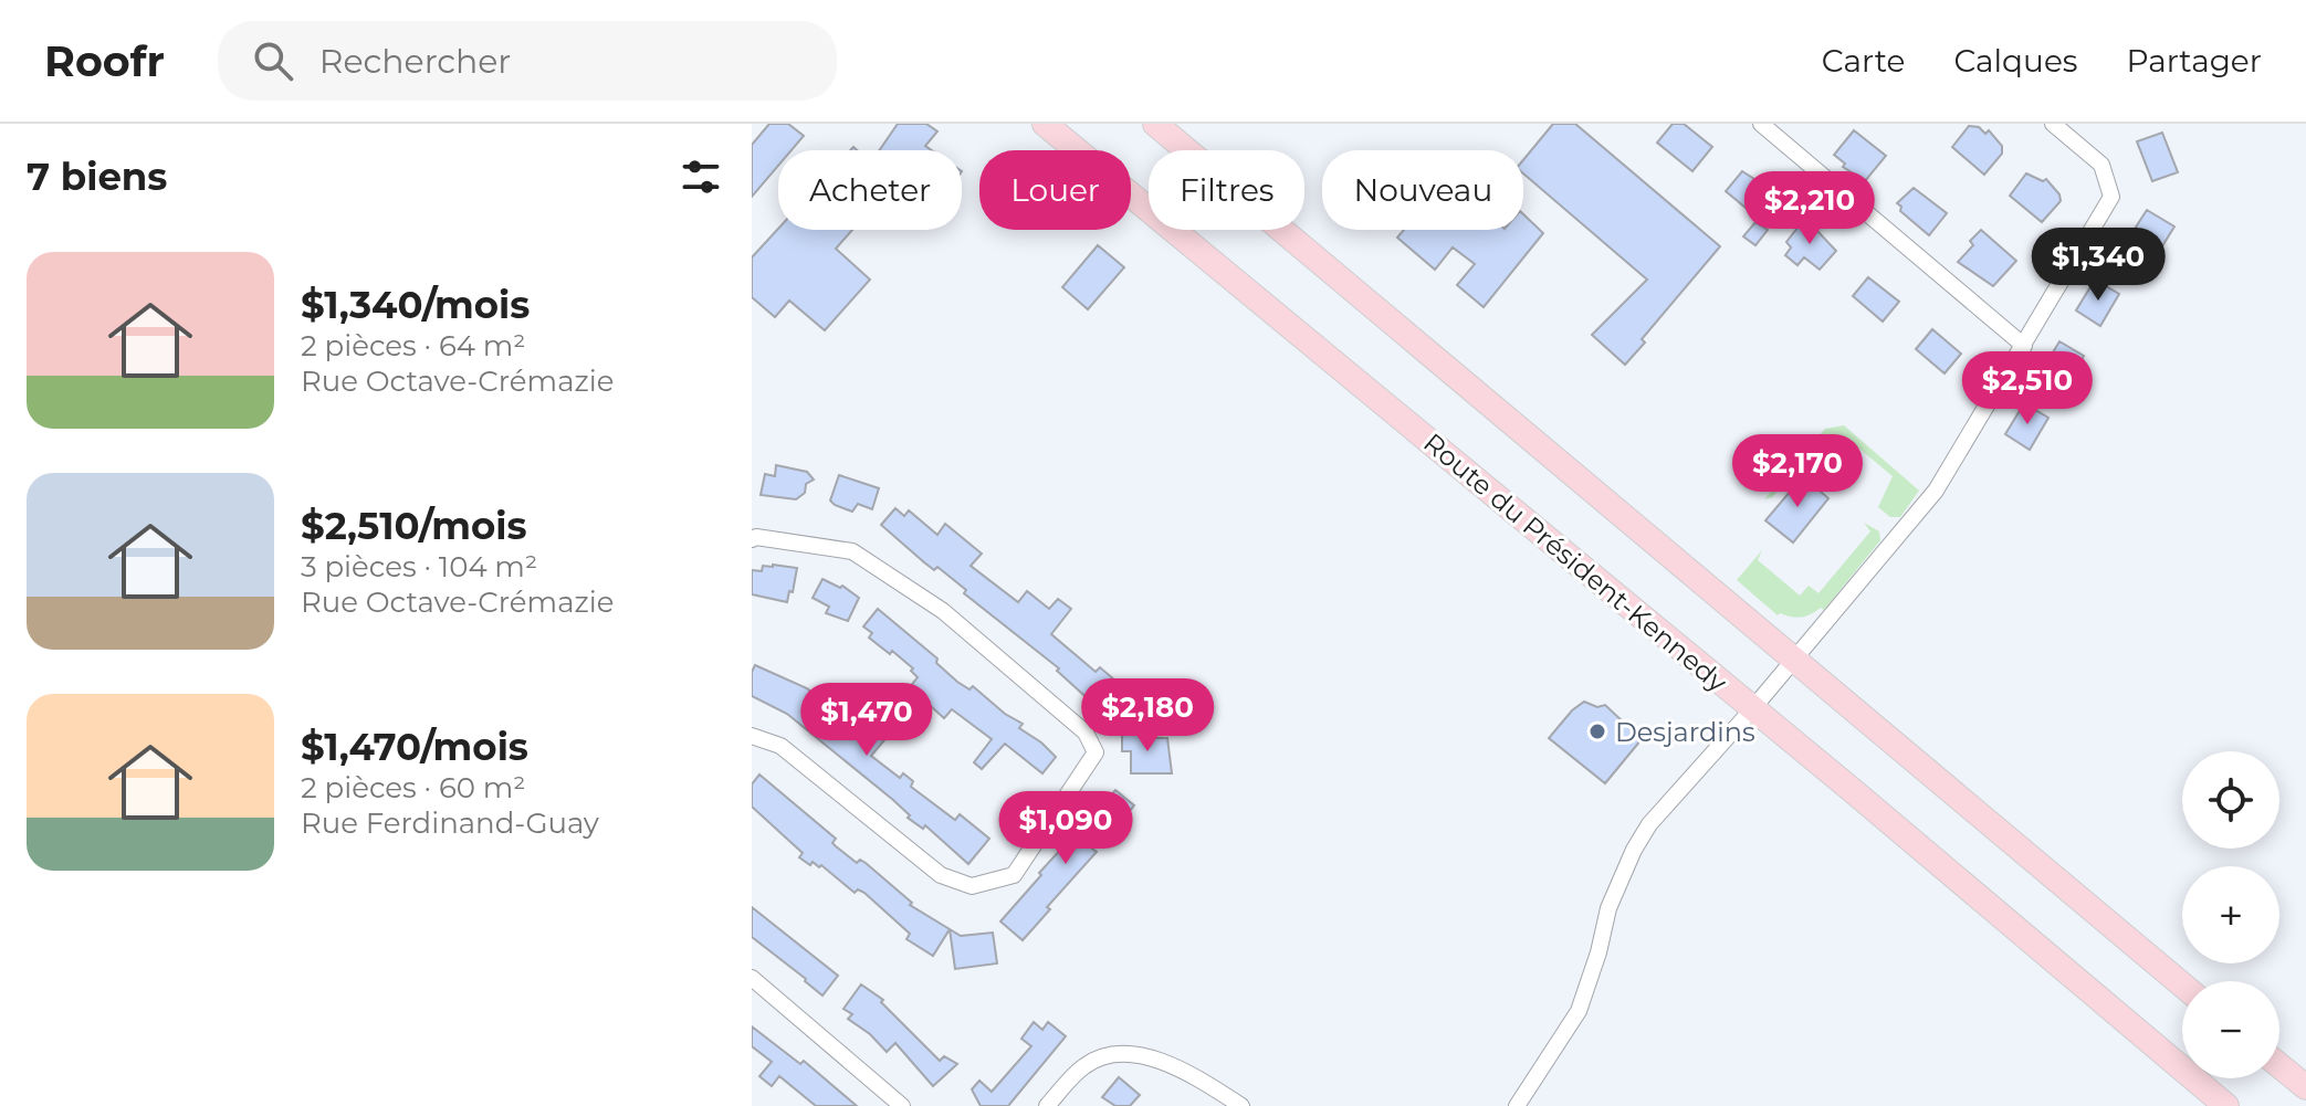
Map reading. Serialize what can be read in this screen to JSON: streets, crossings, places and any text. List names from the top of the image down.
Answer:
{
  "streets": {
    "main road": ["Route du Président-Kennedy"]
  },
  "places": ["Desjardins"],
  "page": {
    "header": "Roofr",
    "search": "Rechercher",
    "nav": ["Carte", "Calques", "Partager"],
    "heading": "7 biens",
    "chip": [
      "Acheter",
      "Louer",
      "Filtres",
      "Nouveau"
    ],
    "price": [
      "$2,210",
      "$1,340",
      "$2,510",
      "$2,170",
      "$2,180",
      "$1,470",
      "$1,090"
    ],
    "list": [
      {
        "name": "$1,340/mois",
        "note": "2 pièces · 64 m² · Rue Octave-Crémazie"
      },
      {
        "name": "$2,510/mois",
        "note": "3 pièces · 104 m² · Rue Octave-Crémazie"
      },
      {
        "name": "$1,470/mois",
        "note": "2 pièces · 60 m² · Rue Ferdinand-Guay"
      }
    ],
    "map_buttons": ["+", "−"]
  }
}
